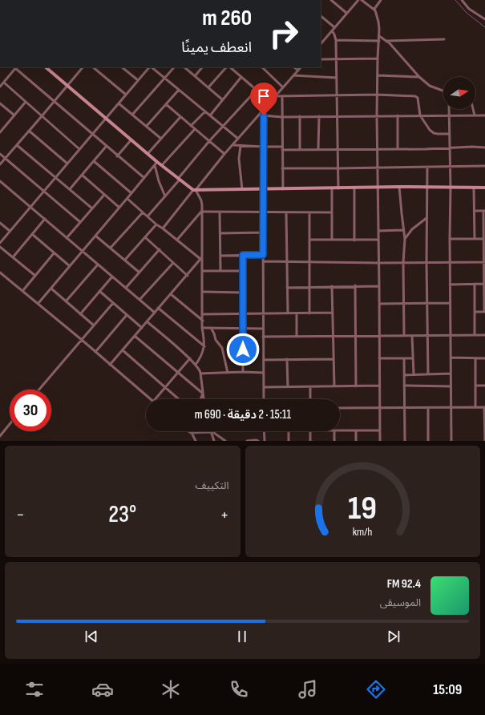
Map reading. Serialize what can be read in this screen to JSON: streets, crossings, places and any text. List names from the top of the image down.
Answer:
{
  "north": "right",
  "page": {
    "turn": ["260 m", "انعطف يمينًا"],
    "limit": "30",
    "trip": "15:11 · 2 دقيقة · 690 m",
    "tile": "التكييف",
    "heat": ["−", "23°", "+"],
    "song": ["92.4 FM", "الموسيقى"],
    "tabs": "15:09",
    "gauge": ["19", "km/h"]
  }
}
